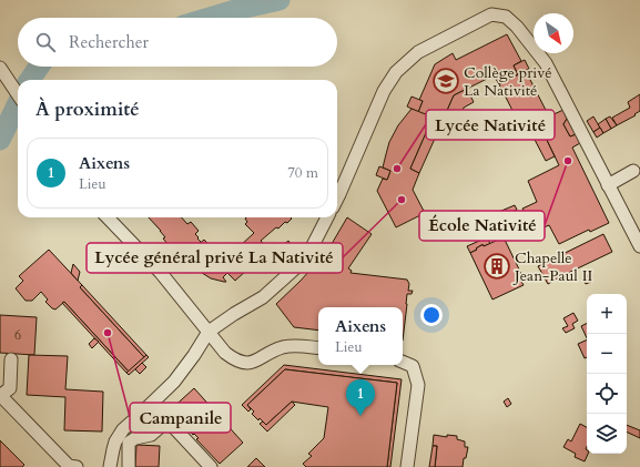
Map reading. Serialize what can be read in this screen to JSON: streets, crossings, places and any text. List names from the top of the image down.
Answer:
{
  "places": {
    "school or university": ["Collège privé La Nativité"],
    "other": [
      "École Nativité",
      "Lycée Nativité",
      "Lycée général privé La Nativité",
      "Campanile"
    ],
    "building": ["Chapelle Jean-Paul II"]
  },
  "house_numbers": ["6"],
  "north": "bottom right",
  "page": {
    "search": "Rechercher",
    "heading": "À proximité",
    "list": [
      {
        "mark": "1",
        "name": "Aixens",
        "note": "Lieu",
        "value": "70 m"
      }
    ],
    "map_buttons": ["+", "−"],
    "popup": ["Aixens", "Lieu"],
    "pins": "1"
  }
}
